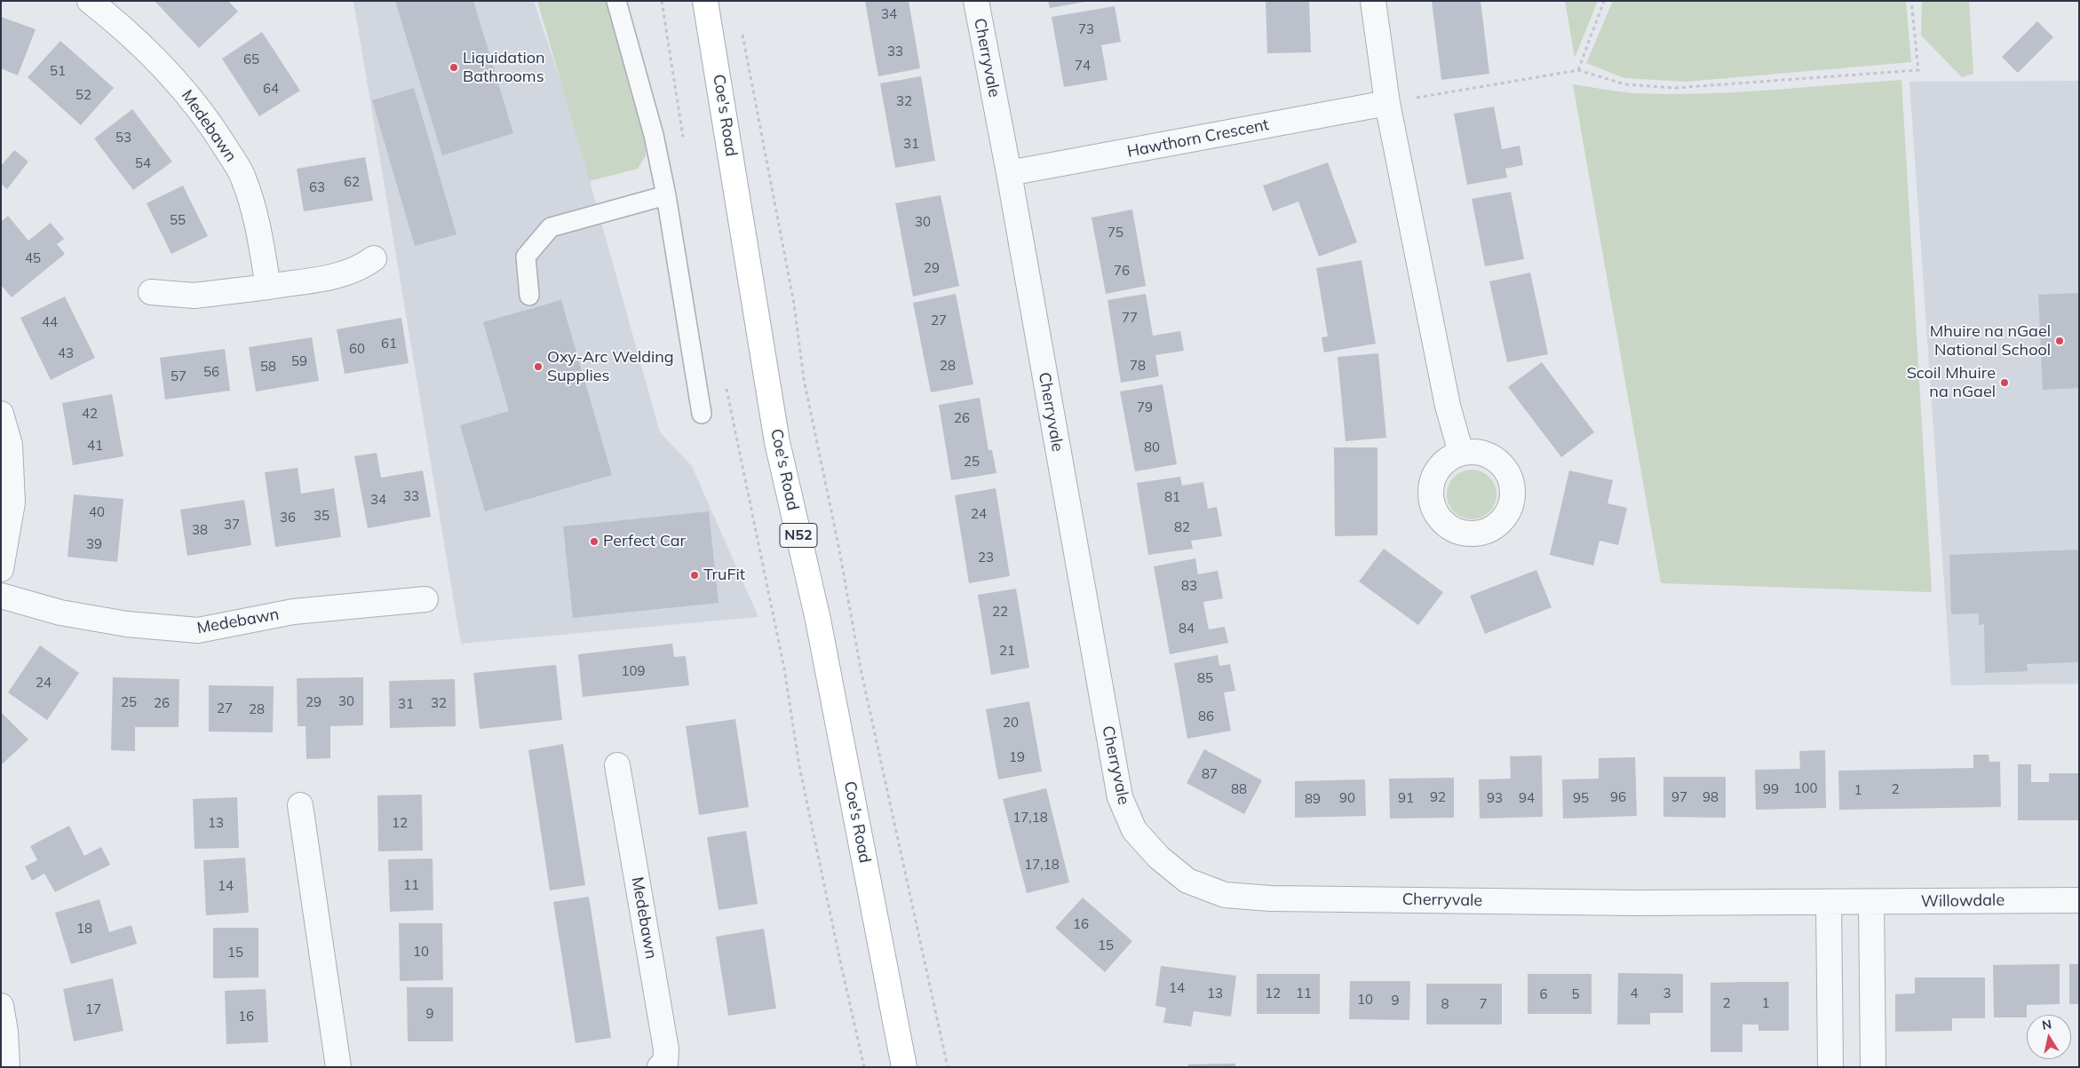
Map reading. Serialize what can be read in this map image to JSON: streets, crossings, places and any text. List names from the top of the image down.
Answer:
{
  "streets": {
    "main road": ["Coe's Road", "N52"],
    "street": [
      "Cherryvale",
      "Medebawn",
      "Hawthorn Crescent",
      "Willowdale"
    ]
  },
  "crossings": [
    ["Cherryvale", "Hawthorn Crescent"],
    ["Cherryvale", "Willowdale"]
  ],
  "places": [
    "Liquidation Bathrooms",
    "Mhuire na nGael National School",
    "Oxy-Arc Welding Supplies",
    "Scoil Mhuire na nGael",
    "Perfect Car",
    "TruFit"
  ],
  "house_numbers": [
    "34",
    "73",
    "33",
    "65",
    "74",
    "51",
    "64",
    "52",
    "32",
    "53",
    "31",
    "54",
    "62",
    "63",
    "55",
    "30",
    "75",
    "45",
    "29",
    "76",
    "77",
    "27",
    "44",
    "61",
    "60",
    "43",
    "59",
    "28",
    "78",
    "58",
    "56",
    "57",
    "79",
    "42",
    "26",
    "41",
    "80",
    "25",
    "33",
    "81",
    "34",
    "40",
    "24",
    "35",
    "36",
    "37",
    "82",
    "38",
    "39",
    "23",
    "83",
    "22",
    "84",
    "21",
    "109",
    "85",
    "24",
    "30",
    "25",
    "29",
    "26",
    "32",
    "31",
    "27",
    "28",
    "86",
    "20",
    "19",
    "87",
    "100",
    "88",
    "99",
    "2",
    "1",
    "92",
    "96",
    "97",
    "98",
    "90",
    "91",
    "93",
    "94",
    "95",
    "89",
    "17,18",
    "13",
    "12",
    "17,18",
    "11",
    "14",
    "16",
    "18",
    "15",
    "10",
    "15",
    "14",
    "13",
    "12",
    "11",
    "4",
    "3",
    "6",
    "5",
    "10",
    "9",
    "2",
    "1",
    "8",
    "7",
    "17",
    "9",
    "16"
  ],
  "north": "top"
}
